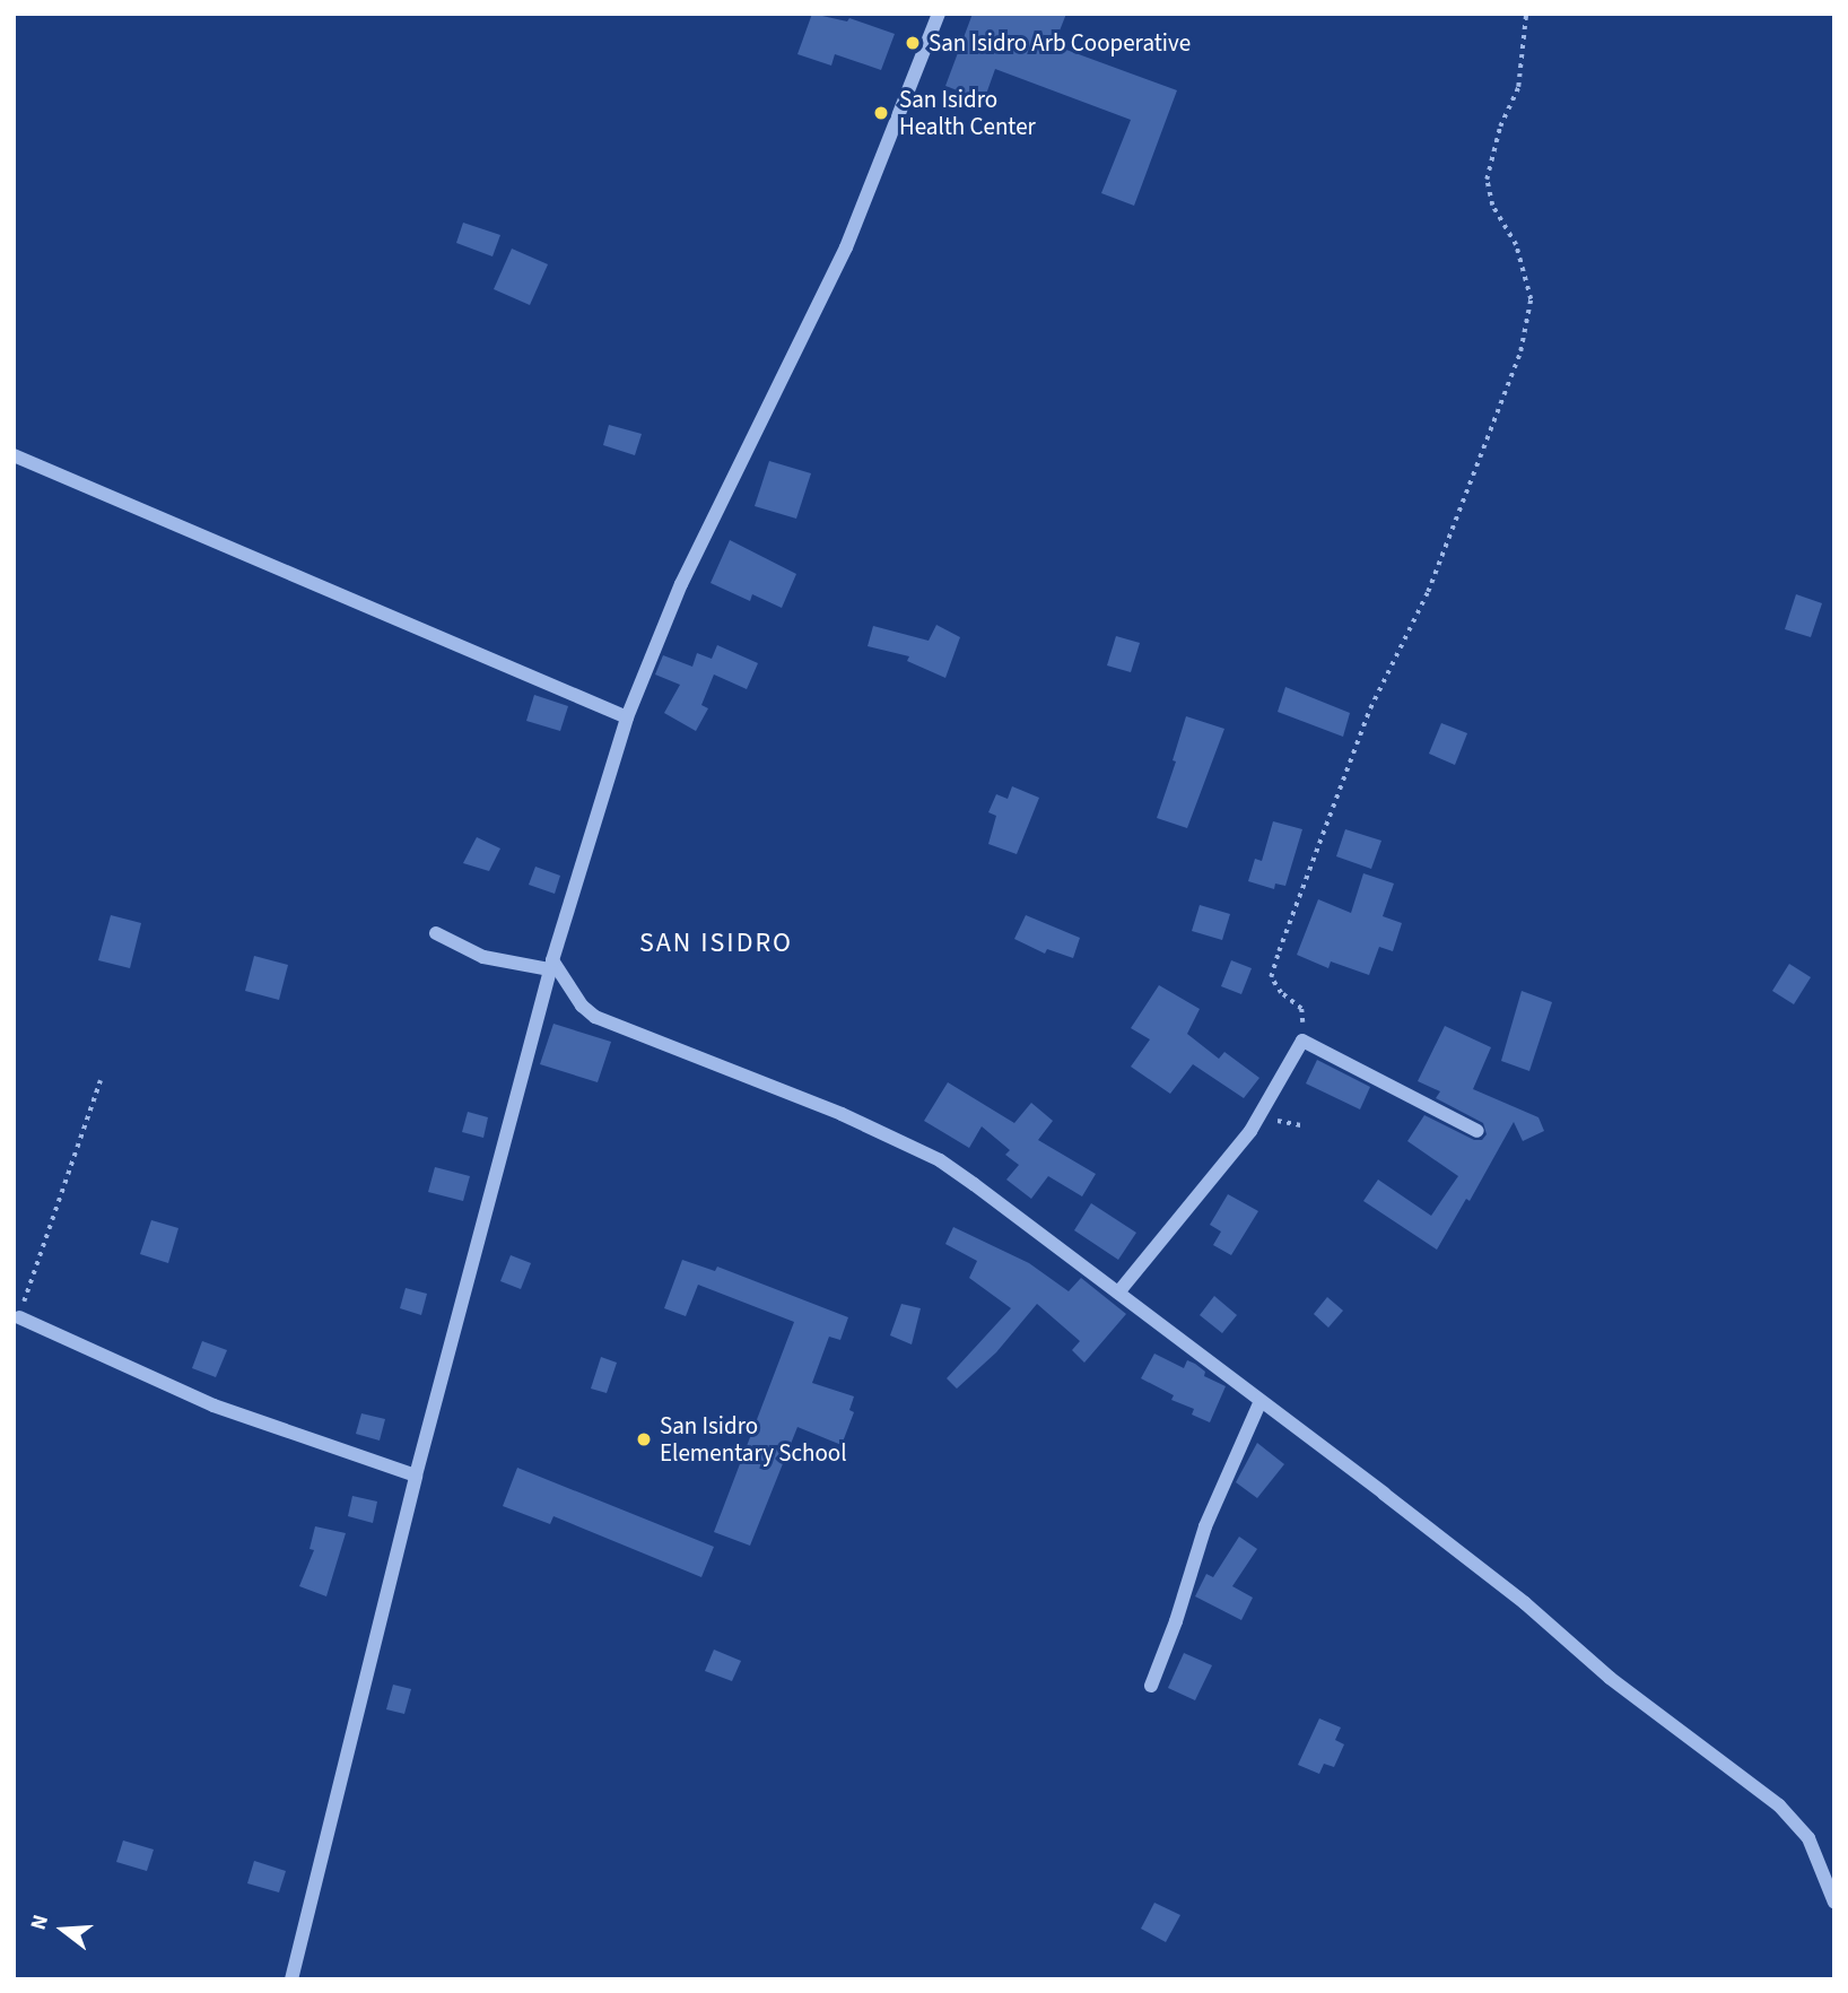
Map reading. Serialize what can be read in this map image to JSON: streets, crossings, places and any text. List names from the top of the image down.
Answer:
{
  "districts": ["SAN ISIDRO"],
  "places": ["San Isidro Arb Cooperative", "San Isidro Health Center", "San Isidro Elementary School"],
  "north": "left"
}
